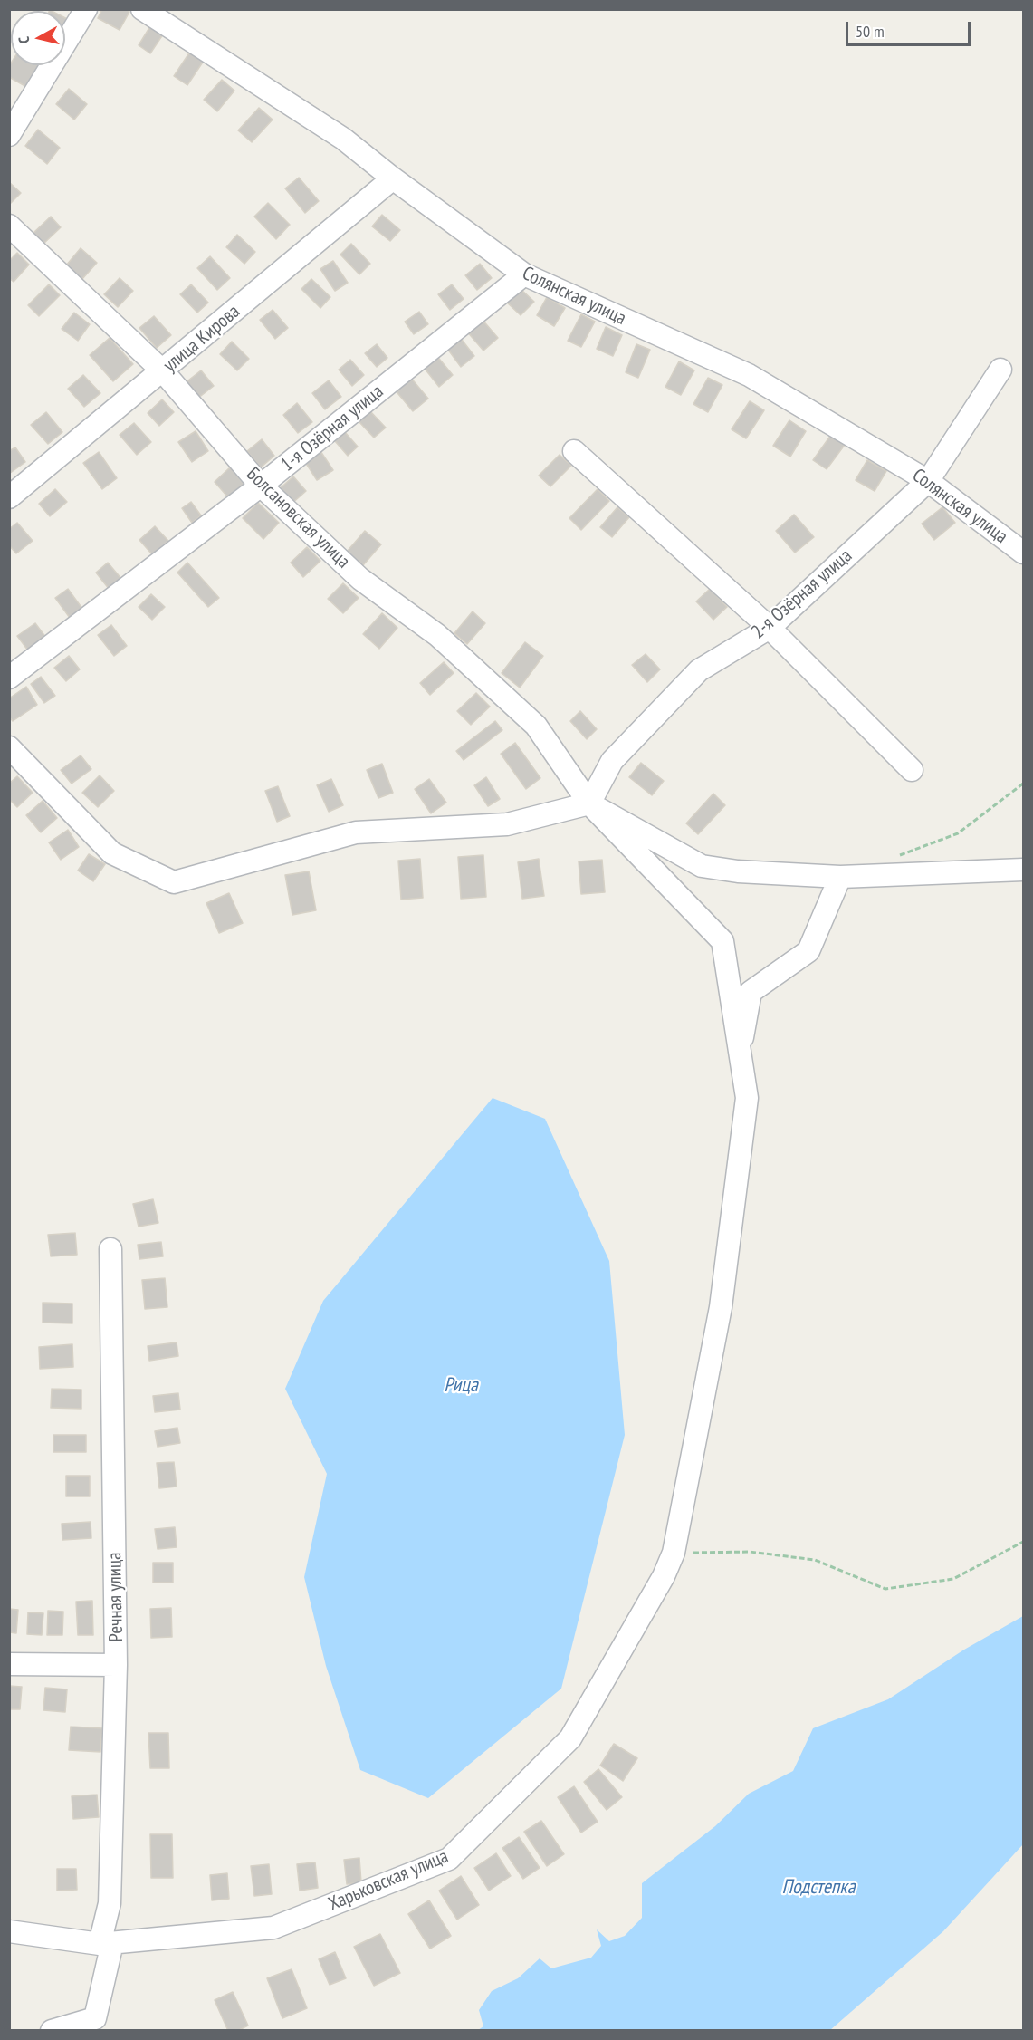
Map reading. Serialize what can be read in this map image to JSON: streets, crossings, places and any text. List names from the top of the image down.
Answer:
{
  "streets": {
    "street": [
      "Солянская улица",
      "улица Кирова",
      "1-я Озёрная улица",
      "Болсановская улица",
      "2-я Озёрная улица",
      "Речная улица",
      "Харьковская улица"
    ]
  },
  "crossings": [
    ["Солянская улица", "улица Кирова"],
    ["Солянская улица", "1-я Озёрная улица"],
    ["Солянская улица", "2-я Озёрная улица"],
    ["улица Кирова", "Болсановская улица"],
    ["1-я Озёрная улица", "Болсановская улица"],
    ["Болсановская улица", "2-я Озёрная улица"],
    ["Болсановская улица", "Харьковская улица"],
    ["Речная улица", "Харьковская улица"]
  ],
  "water": ["Рица", "Подстепка"],
  "scale_bar": "50 m",
  "north": "left"
}
